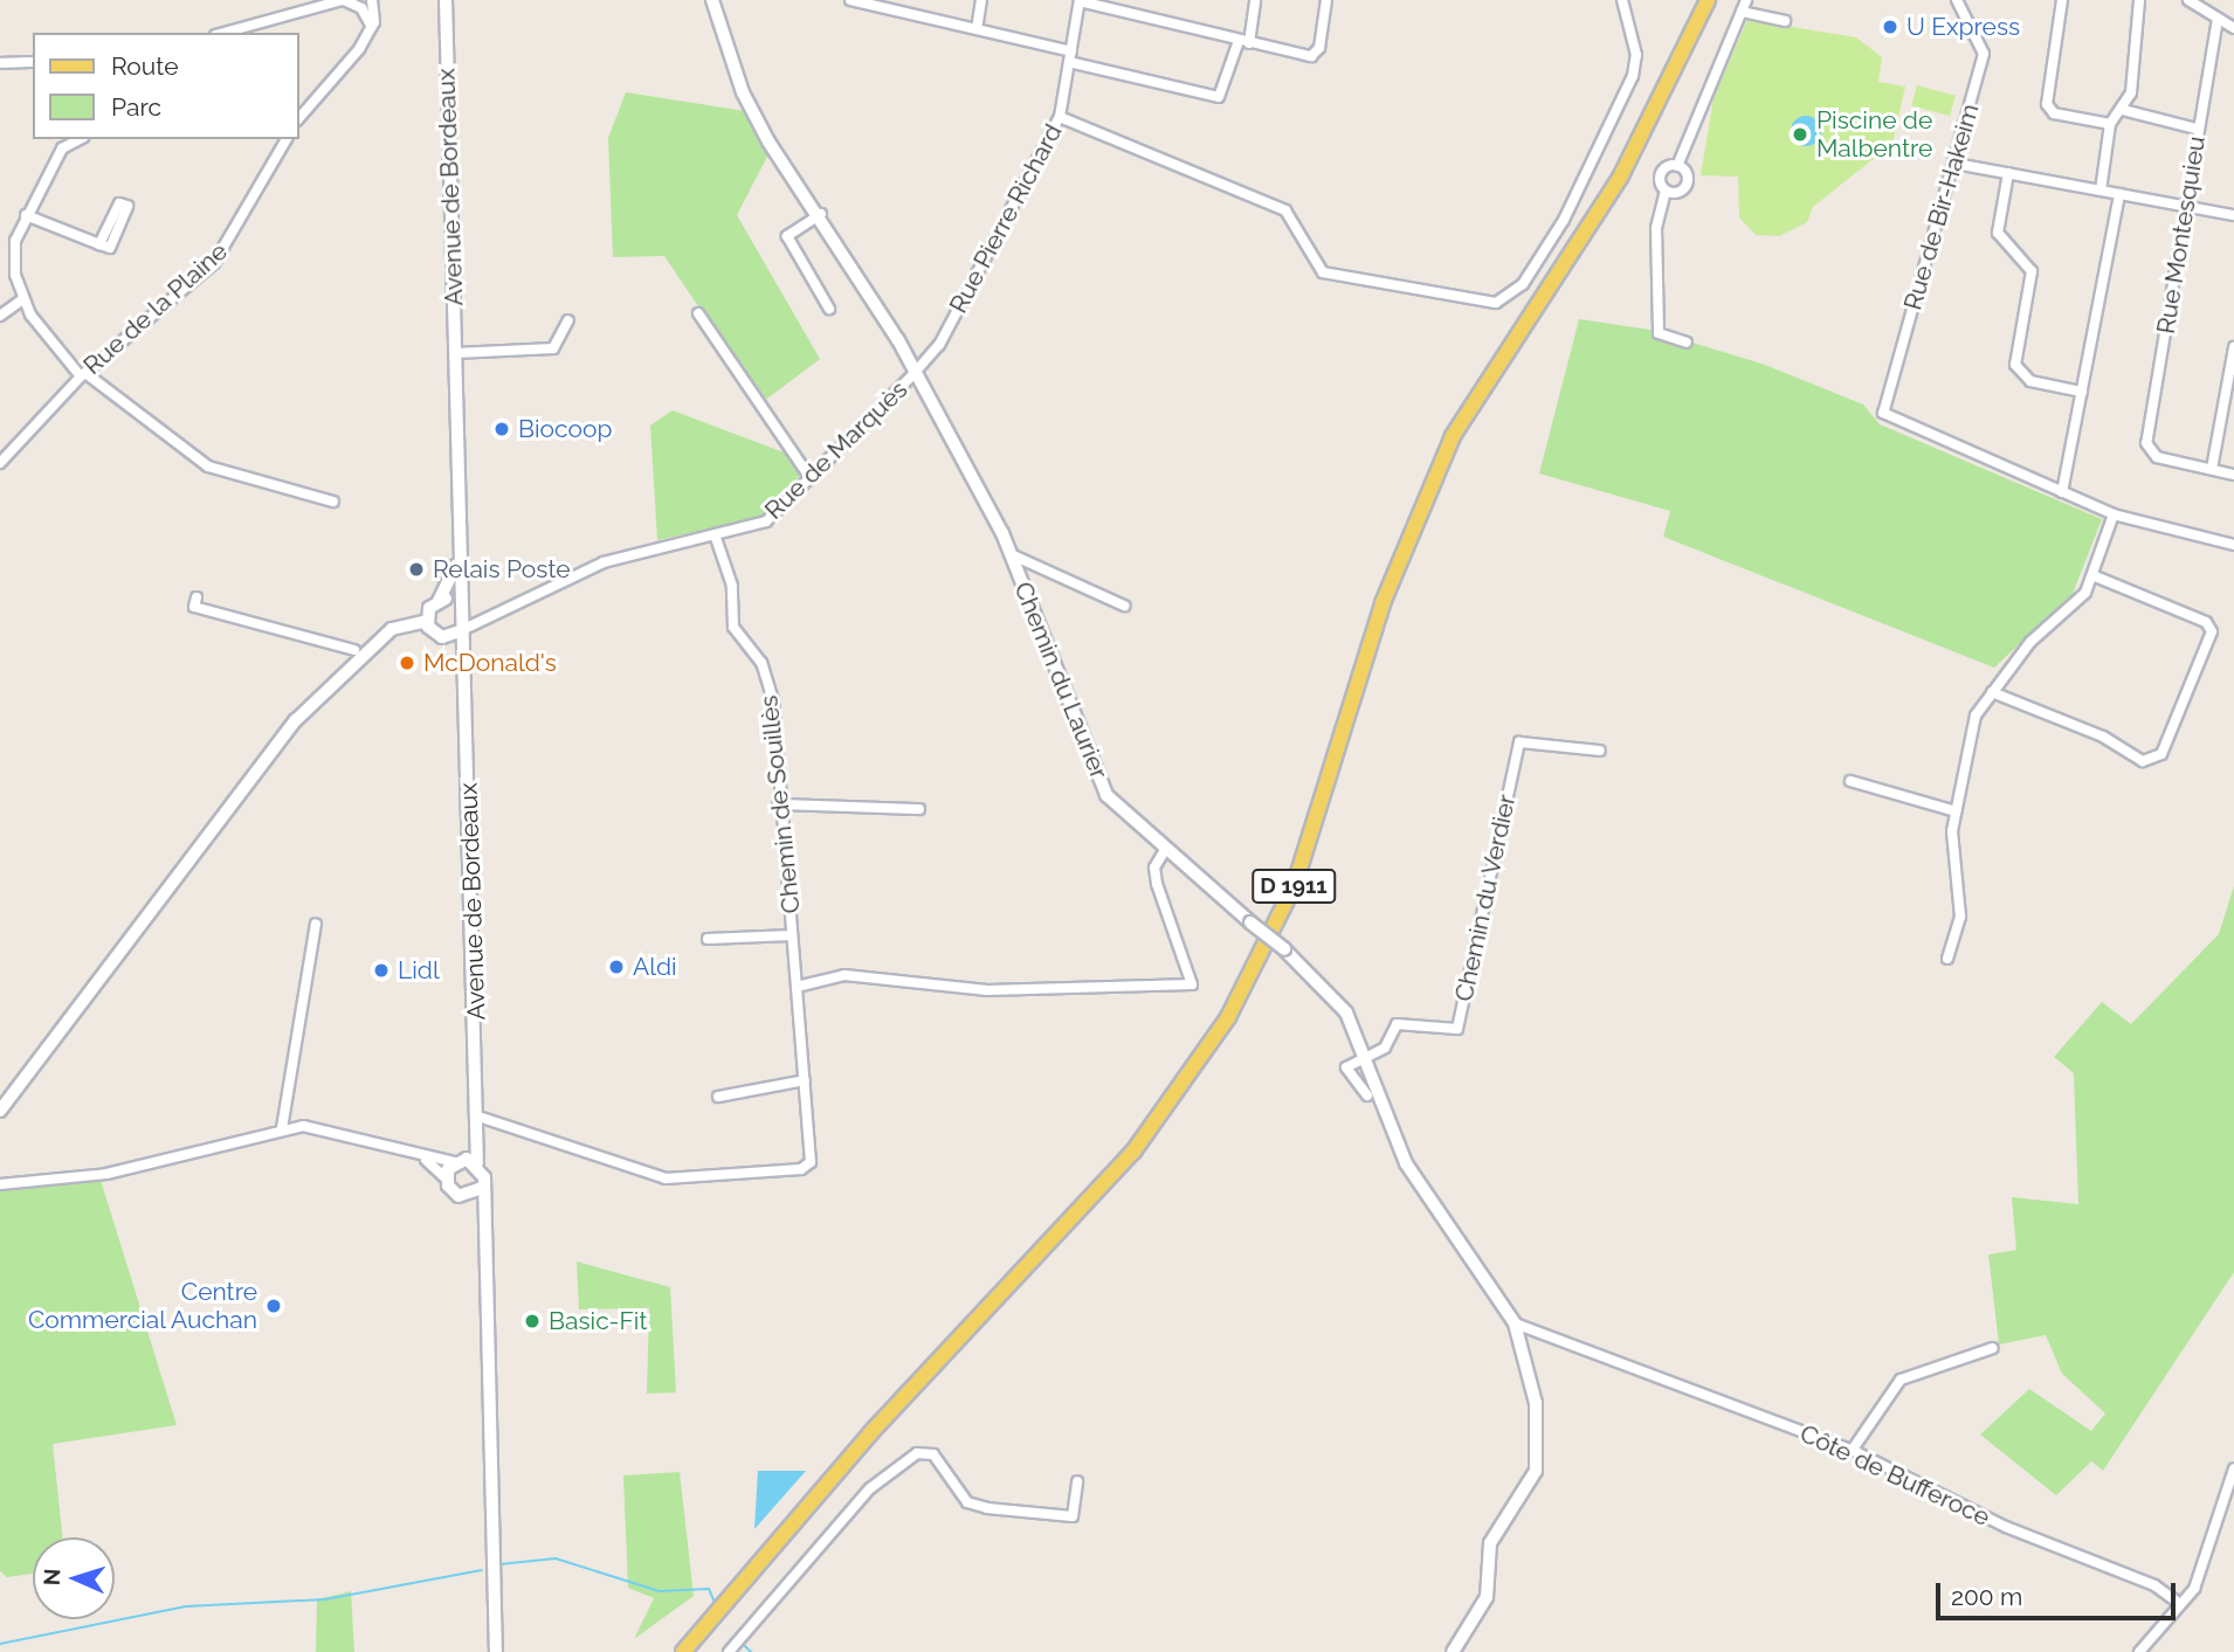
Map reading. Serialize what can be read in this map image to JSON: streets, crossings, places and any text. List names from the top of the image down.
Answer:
{
  "streets": {
    "main road": ["Avenue de Bordeaux", "D 1911"],
    "street": [
      "Rue de Bir-Hakeim",
      "Rue Pierre Richard",
      "Rue Montesquieu",
      "Rue de la Plaine",
      "Rue de Marquès",
      "Chemin du Laurier",
      "Chemin de Souillès",
      "Chemin du Verdier",
      "Côte de Bufferoce"
    ]
  },
  "crossings": [
    ["Avenue de Bordeaux", "Rue de Marquès"],
    ["Avenue de Bordeaux", "Chemin de Souillès"],
    ["Rue Pierre Richard", "Rue de Marquès"],
    ["Rue Pierre Richard", "Chemin du Laurier"],
    ["Rue de Marquès", "Chemin du Laurier"],
    ["Rue de Marquès", "Chemin de Souillès"],
    ["Chemin du Laurier", "Chemin du Verdier"],
    ["Chemin du Laurier", "Côte de Bufferoce"]
  ],
  "places": [
    "U Express",
    "Piscine de Malbentre",
    "Biocoop",
    "Relais Poste",
    "McDonald's",
    "Aldi",
    "Lidl",
    "Centre Commercial Auchan",
    "Basic-Fit"
  ],
  "legend": ["Route", "Parc"],
  "scale_bar": "200 m",
  "north": "left"
}
